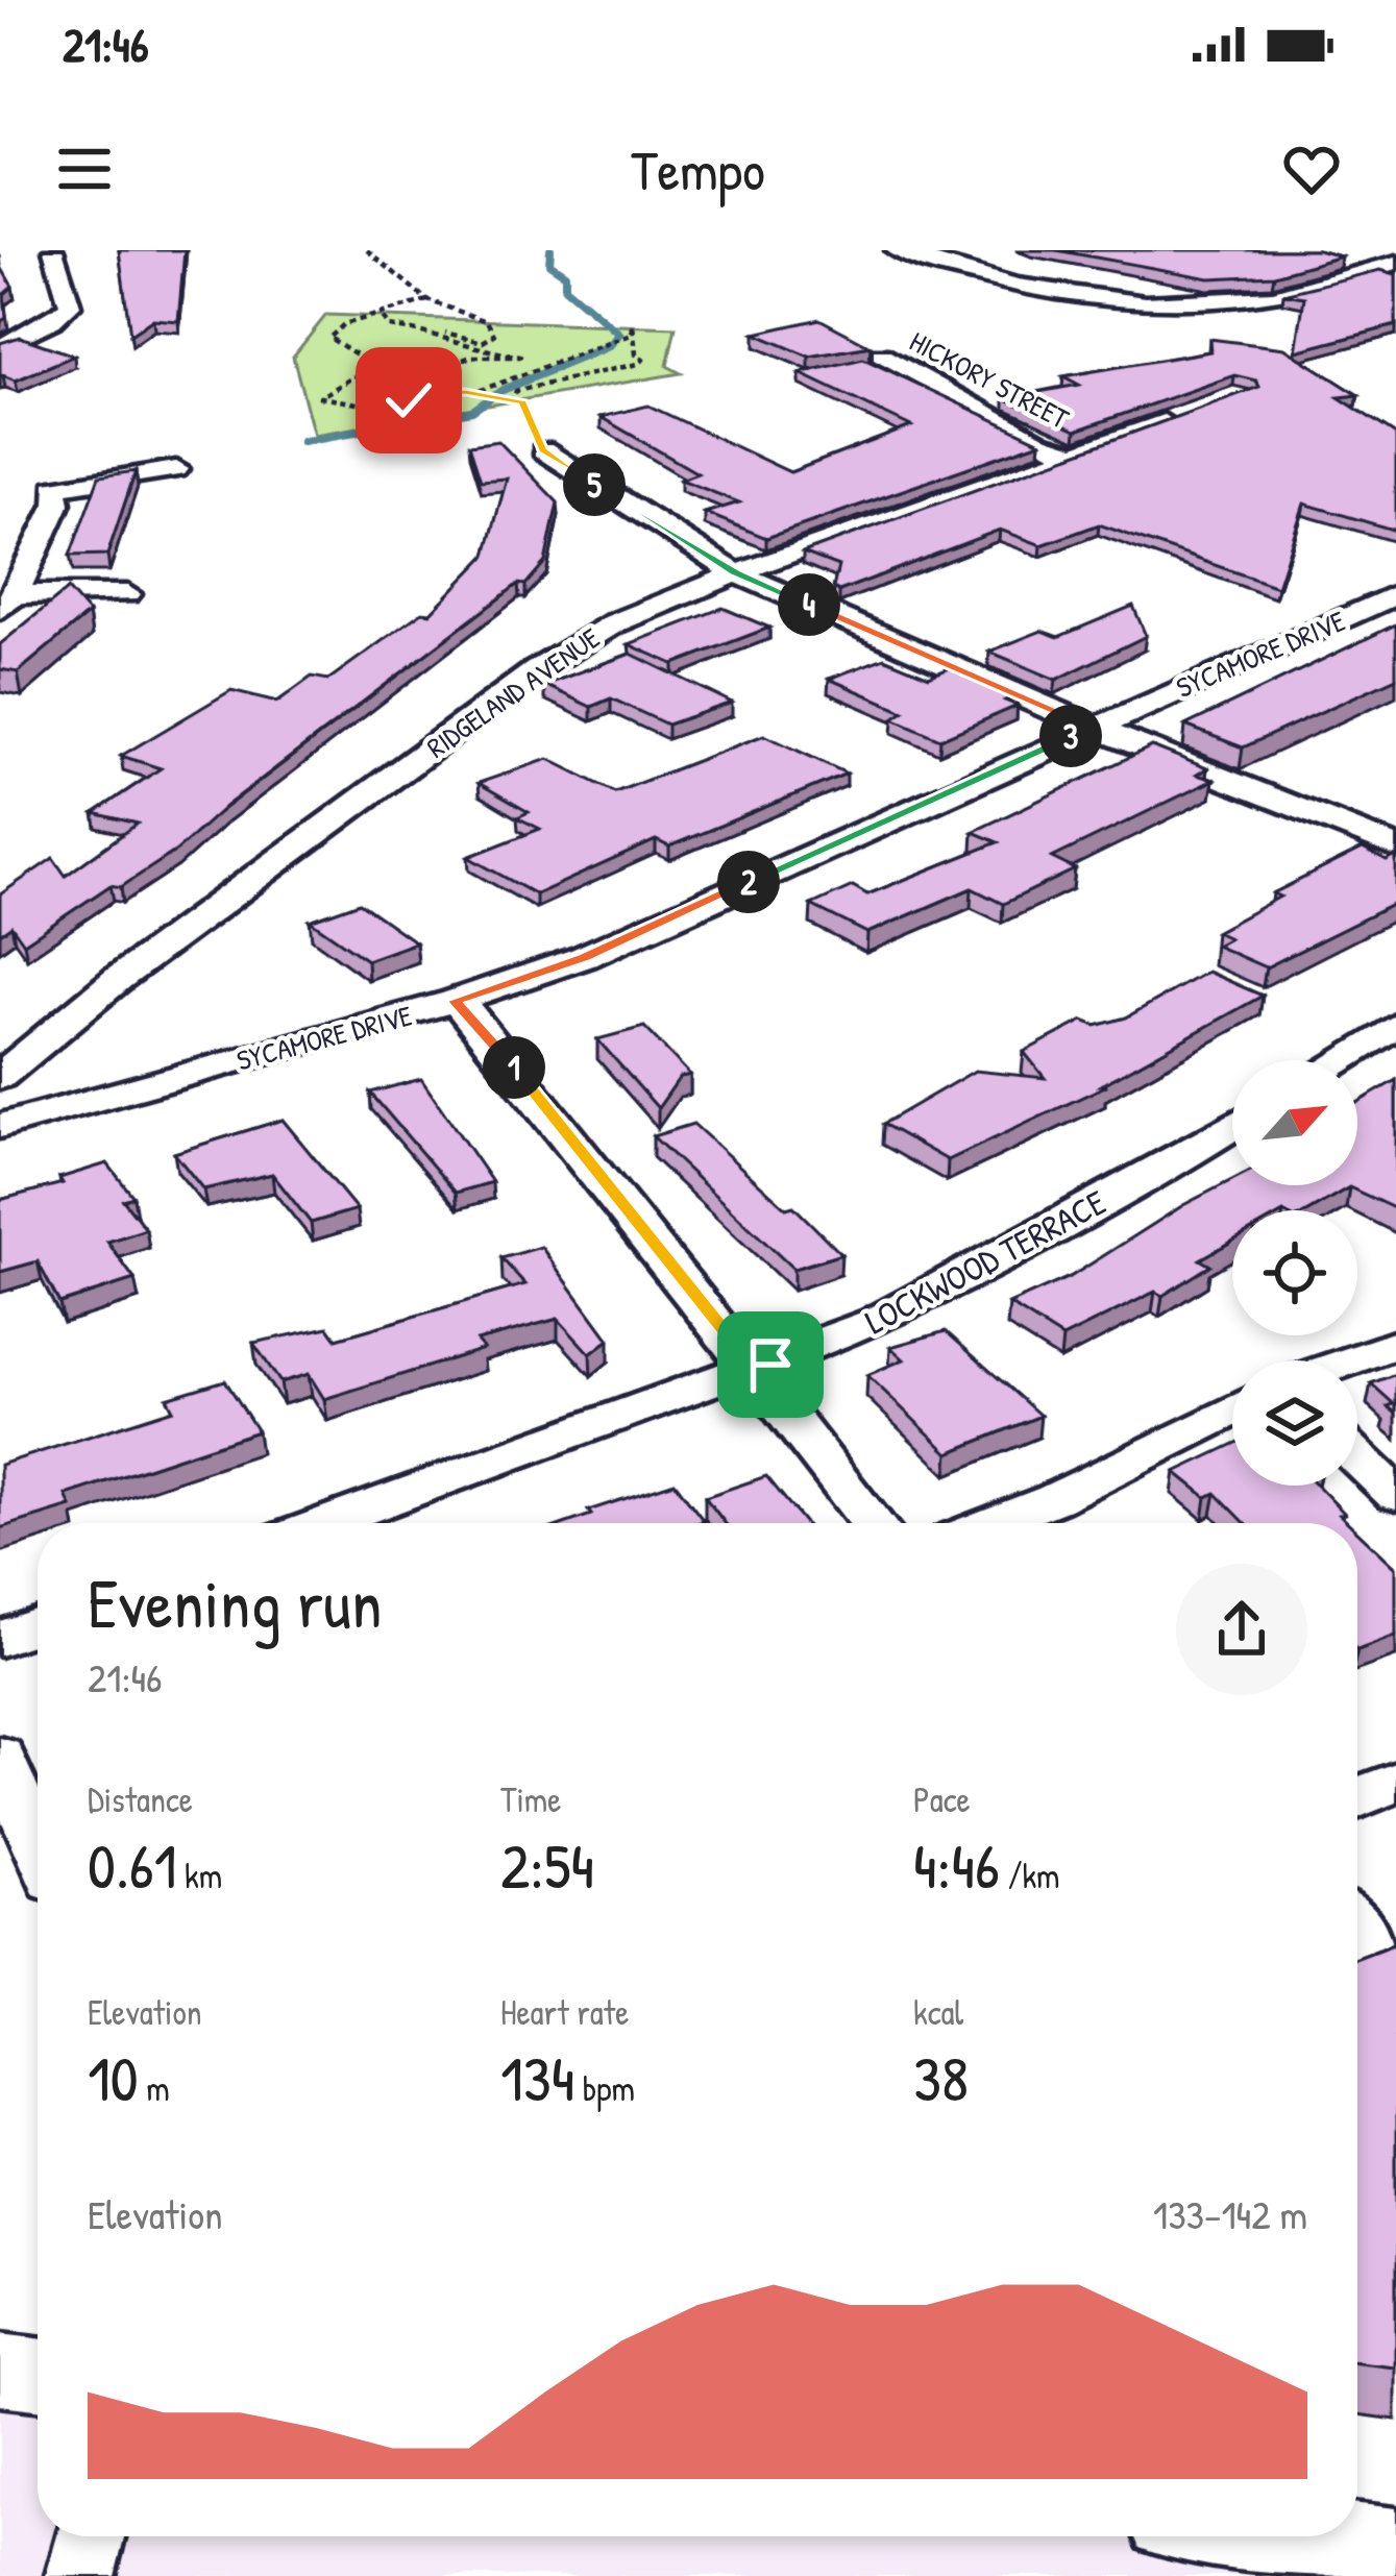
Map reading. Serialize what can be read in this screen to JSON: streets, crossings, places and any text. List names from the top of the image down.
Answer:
{
  "streets": {
    "street": [
      "HICKORY STREET",
      "SYCAMORE DRIVE",
      "RIDGELAND AVENUE",
      "LOCKWOOD TERRACE"
    ]
  },
  "crossings": [
    ["HICKORY STREET", "RIDGELAND AVENUE"]
  ],
  "north": "top right",
  "page": {
    "status": "21:46",
    "header": "Tempo",
    "pins": [
      "5",
      "4",
      "3",
      "2",
      "1"
    ],
    "heading": ["Evening run", "21:46"],
    "stats": [
      ["Distance", "0.61 km"],
      ["Time", "2:54"],
      ["Pace", "4:46 /km"],
      ["Elevation", "10 m"],
      ["Heart rate", "134 bpm"],
      ["kcal", "38"]
    ],
    "chart": ["Elevation", "133–142 m"]
  }
}
